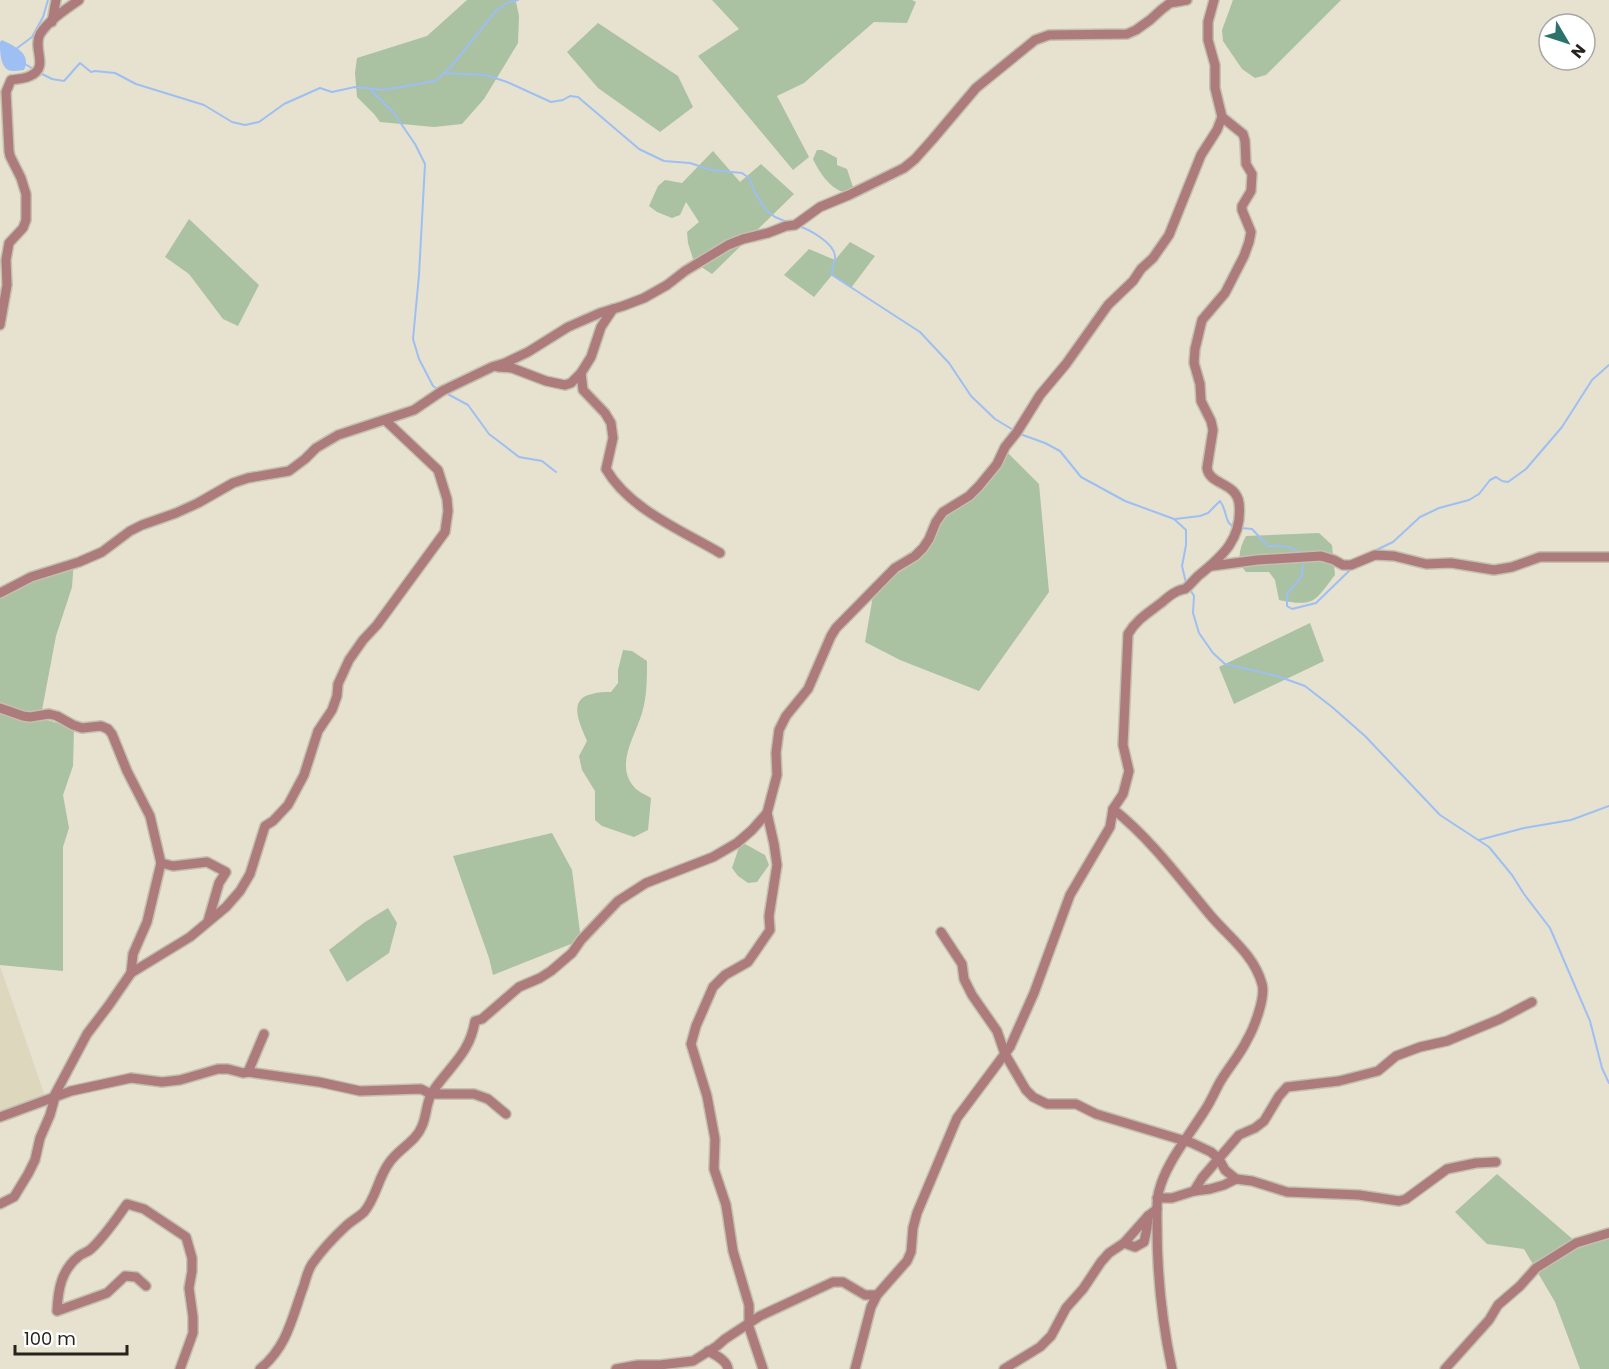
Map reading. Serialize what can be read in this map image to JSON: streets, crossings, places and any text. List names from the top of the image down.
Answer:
{
  "scale_bar": "100 m",
  "north": "bottom right"
}
